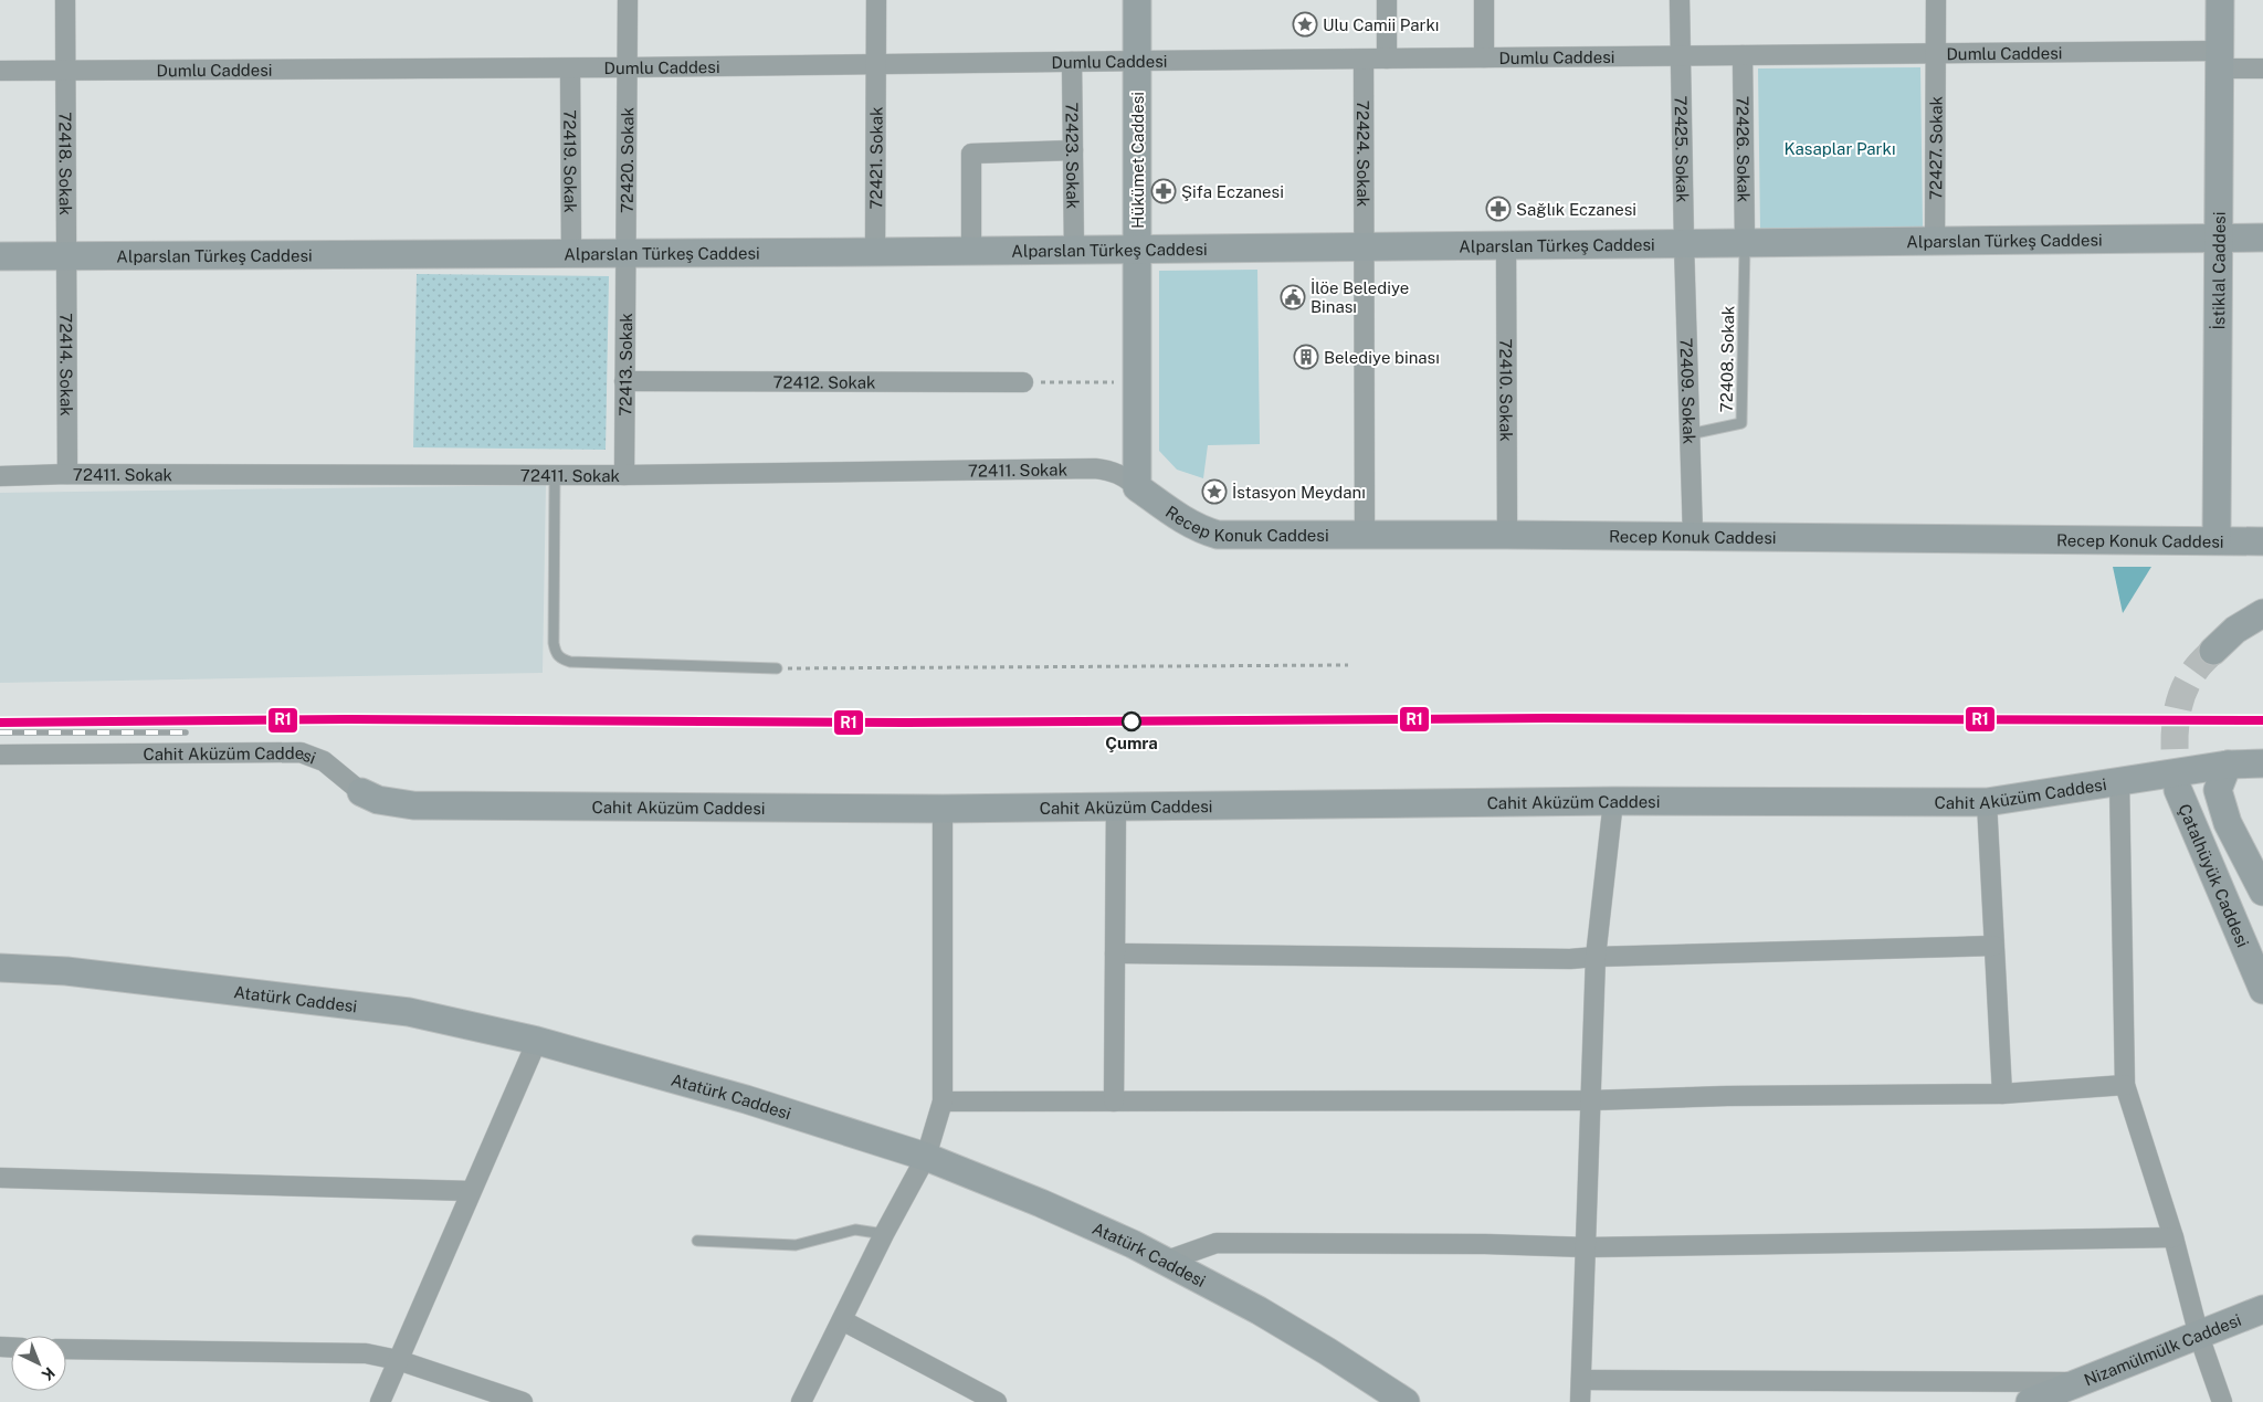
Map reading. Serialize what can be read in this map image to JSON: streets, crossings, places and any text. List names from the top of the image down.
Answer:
{
  "streets": {
    "street": [
      "Dumlu Caddesi",
      "72427. Sokak",
      "72426. Sokak",
      "72425. Sokak",
      "72424. Sokak",
      "72423. Sokak",
      "72421. Sokak",
      "72420. Sokak",
      "Hükümet Caddesi",
      "72419. Sokak",
      "72418. Sokak",
      "Alparslan Türkeş Caddesi",
      "İstiklal Caddesi",
      "72414. Sokak",
      "72413. Sokak",
      "72412. Sokak",
      "72410. Sokak",
      "72409. Sokak",
      "72411. Sokak",
      "Recep Konuk Caddesi",
      "Cahit Aküzüm Caddesi",
      "Çatalhüyük Caddesi",
      "Atatürk Caddesi",
      "Nizamülmülk Caddesi"
    ],
    "lane": ["72408. Sokak"]
  },
  "crossings": [
    ["Dumlu Caddesi", "72427. Sokak"],
    ["Dumlu Caddesi", "72426. Sokak"],
    ["Dumlu Caddesi", "72425. Sokak"],
    ["Dumlu Caddesi", "72424. Sokak"],
    ["Dumlu Caddesi", "72423. Sokak"],
    ["Dumlu Caddesi", "72421. Sokak"],
    ["Dumlu Caddesi", "72420. Sokak"],
    ["Dumlu Caddesi", "Hükümet Caddesi"],
    ["Dumlu Caddesi", "72419. Sokak"],
    ["Dumlu Caddesi", "72418. Sokak"],
    ["Dumlu Caddesi", "İstiklal Caddesi"],
    ["72427. Sokak", "Alparslan Türkeş Caddesi"],
    ["72426. Sokak", "Alparslan Türkeş Caddesi"],
    ["72426. Sokak", "72408. Sokak"],
    ["72425. Sokak", "Alparslan Türkeş Caddesi"],
    ["72425. Sokak", "72409. Sokak"],
    ["72424. Sokak", "Alparslan Türkeş Caddesi"],
    ["72424. Sokak", "Recep Konuk Caddesi"],
    ["72423. Sokak", "Alparslan Türkeş Caddesi"],
    ["72421. Sokak", "Alparslan Türkeş Caddesi"],
    ["72420. Sokak", "Alparslan Türkeş Caddesi"],
    ["72420. Sokak", "72413. Sokak"],
    ["Hükümet Caddesi", "Alparslan Türkeş Caddesi"],
    ["Hükümet Caddesi", "72411. Sokak"],
    ["Hükümet Caddesi", "Recep Konuk Caddesi"],
    ["72419. Sokak", "Alparslan Türkeş Caddesi"],
    ["72418. Sokak", "Alparslan Türkeş Caddesi"],
    ["72418. Sokak", "72414. Sokak"],
    ["Alparslan Türkeş Caddesi", "İstiklal Caddesi"],
    ["Alparslan Türkeş Caddesi", "72408. Sokak"],
    ["Alparslan Türkeş Caddesi", "72414. Sokak"],
    ["Alparslan Türkeş Caddesi", "72413. Sokak"],
    ["Alparslan Türkeş Caddesi", "72410. Sokak"],
    ["Alparslan Türkeş Caddesi", "72409. Sokak"],
    ["İstiklal Caddesi", "Recep Konuk Caddesi"],
    ["72408. Sokak", "72409. Sokak"],
    ["72414. Sokak", "72411. Sokak"],
    ["72413. Sokak", "72412. Sokak"],
    ["72413. Sokak", "72411. Sokak"],
    ["72410. Sokak", "Recep Konuk Caddesi"],
    ["72409. Sokak", "Recep Konuk Caddesi"],
    ["72411. Sokak", "Recep Konuk Caddesi"],
    ["Cahit Aküzüm Caddesi", "Çatalhüyük Caddesi"]
  ],
  "parks": ["Kasaplar Parkı"],
  "places": {
    "place": ["Ulu Camii Parkı", "İstasyon Meydanı"],
    "pharmacy": ["Şifa Eczanesi", "Sağlık Eczanesi"],
    "public building": ["İlöe Belediye Binası"],
    "building": ["Belediye binası"],
    "other": ["Çumra"]
  },
  "lines": ["transit line R1"],
  "north": "bottom right"
}
